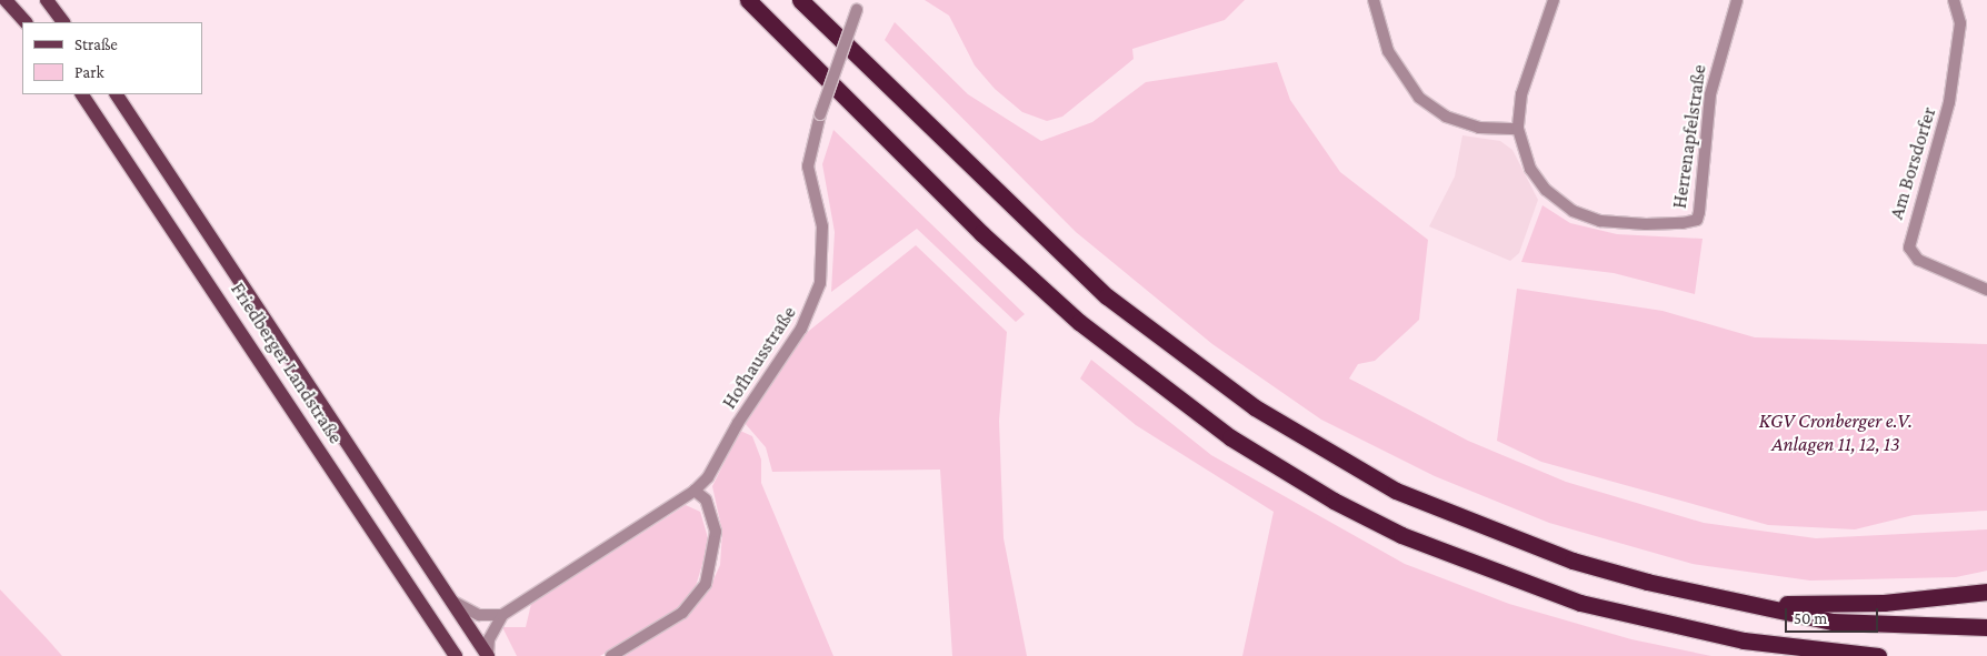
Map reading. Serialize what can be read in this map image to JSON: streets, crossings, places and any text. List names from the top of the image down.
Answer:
{
  "streets": {
    "main road": ["Friedberger Landstraße"],
    "street": ["Herrenapfelstraße", "Am Borsdorfer", "Hofhausstraße"]
  },
  "parks": ["KGV Cronberger e.V. Anlagen 11, 12, 13"],
  "legend": ["Straße", "Park"],
  "scale_bar": "50 m"
}
